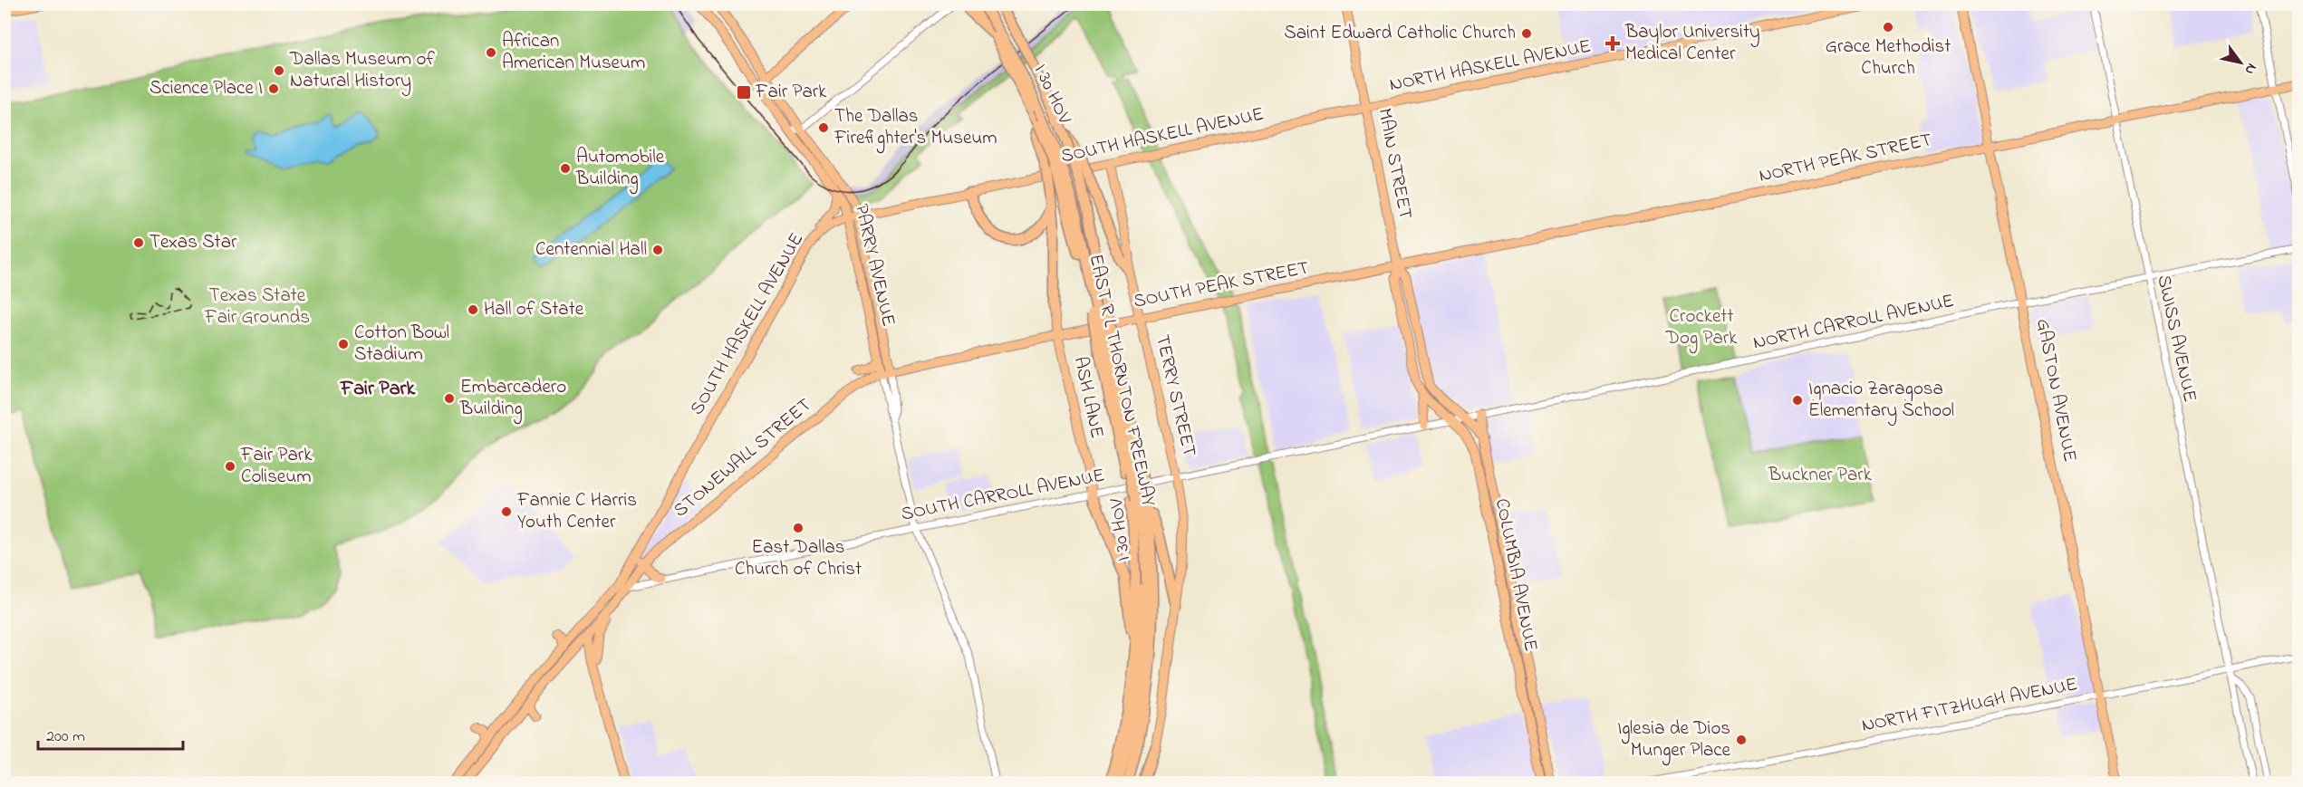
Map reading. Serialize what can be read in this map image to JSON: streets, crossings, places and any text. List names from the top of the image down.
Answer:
{
  "streets": {
    "highway": ["I 30 HOV", "EAST R L THORNTON FREEWAY"],
    "main road": [
      "NORTH HASKELL AVENUE",
      "SOUTH HASKELL AVENUE",
      "NORTH PEAK STREET",
      "MAIN STREET",
      "PARRY AVENUE",
      "SOUTH PEAK STREET",
      "GASTON AVENUE",
      "TERRY STREET",
      "ASH LANE",
      "STONEWALL STREET",
      "COLUMBIA AVENUE"
    ],
    "street": [
      "NORTH CARROLL AVENUE",
      "SWISS AVENUE",
      "SOUTH CARROLL AVENUE",
      "NORTH FITZHUGH AVENUE"
    ]
  },
  "crossings": [
    ["NORTH HASKELL AVENUE", "SOUTH HASKELL AVENUE"],
    ["NORTH HASKELL AVENUE", "MAIN STREET"],
    ["I 30 HOV", "EAST R L THORNTON FREEWAY"],
    ["SOUTH HASKELL AVENUE", "MAIN STREET"],
    ["SOUTH HASKELL AVENUE", "PARRY AVENUE"],
    ["SOUTH HASKELL AVENUE", "TERRY STREET"],
    ["NORTH PEAK STREET", "MAIN STREET"],
    ["NORTH PEAK STREET", "SOUTH PEAK STREET"],
    ["NORTH PEAK STREET", "SWISS AVENUE"],
    ["NORTH PEAK STREET", "GASTON AVENUE"],
    ["MAIN STREET", "SOUTH PEAK STREET"],
    ["MAIN STREET", "NORTH CARROLL AVENUE"],
    ["MAIN STREET", "COLUMBIA AVENUE"],
    ["PARRY AVENUE", "SOUTH PEAK STREET"],
    ["PARRY AVENUE", "STONEWALL STREET"],
    ["PARRY AVENUE", "SOUTH CARROLL AVENUE"],
    ["SOUTH PEAK STREET", "TERRY STREET"],
    ["SOUTH PEAK STREET", "ASH LANE"],
    ["SOUTH PEAK STREET", "STONEWALL STREET"],
    ["NORTH CARROLL AVENUE", "SWISS AVENUE"],
    ["NORTH CARROLL AVENUE", "GASTON AVENUE"],
    ["NORTH CARROLL AVENUE", "SOUTH CARROLL AVENUE"],
    ["NORTH CARROLL AVENUE", "COLUMBIA AVENUE"],
    ["SWISS AVENUE", "NORTH FITZHUGH AVENUE"],
    ["EAST R L THORNTON FREEWAY", "TERRY STREET"],
    ["EAST R L THORNTON FREEWAY", "SOUTH CARROLL AVENUE"],
    ["GASTON AVENUE", "NORTH FITZHUGH AVENUE"],
    ["TERRY STREET", "SOUTH CARROLL AVENUE"],
    ["ASH LANE", "SOUTH CARROLL AVENUE"],
    ["STONEWALL STREET", "SOUTH CARROLL AVENUE"]
  ],
  "districts": ["Fair Park"],
  "parks": ["Texas State Fair Grounds", "Crockett Dog Park", "Buckner Park"],
  "places": {
    "other": [
      "Grace Methodist Church",
      "Saint Edward Catholic Church",
      "African American Museum",
      "Dallas Museum of Natural History",
      "Science Place I",
      "The Dallas Firefighter's Museum",
      "Automobile Building",
      "Texas Star",
      "Centennial Hall",
      "Hall of State",
      "Cotton Bowl Stadium",
      "Embarcadero Building",
      "Ignacio Zaragosa Elementary School",
      "Fair Park Coliseum",
      "Fannie C Harris Youth Center",
      "East Dallas Church of Christ",
      "Iglesia de Dios Munger Place"
    ],
    "health": ["Baylor University Medical Center"],
    "transit": ["Fair Park"]
  },
  "scale_bar": "200 m",
  "north": "bottom right"
}
